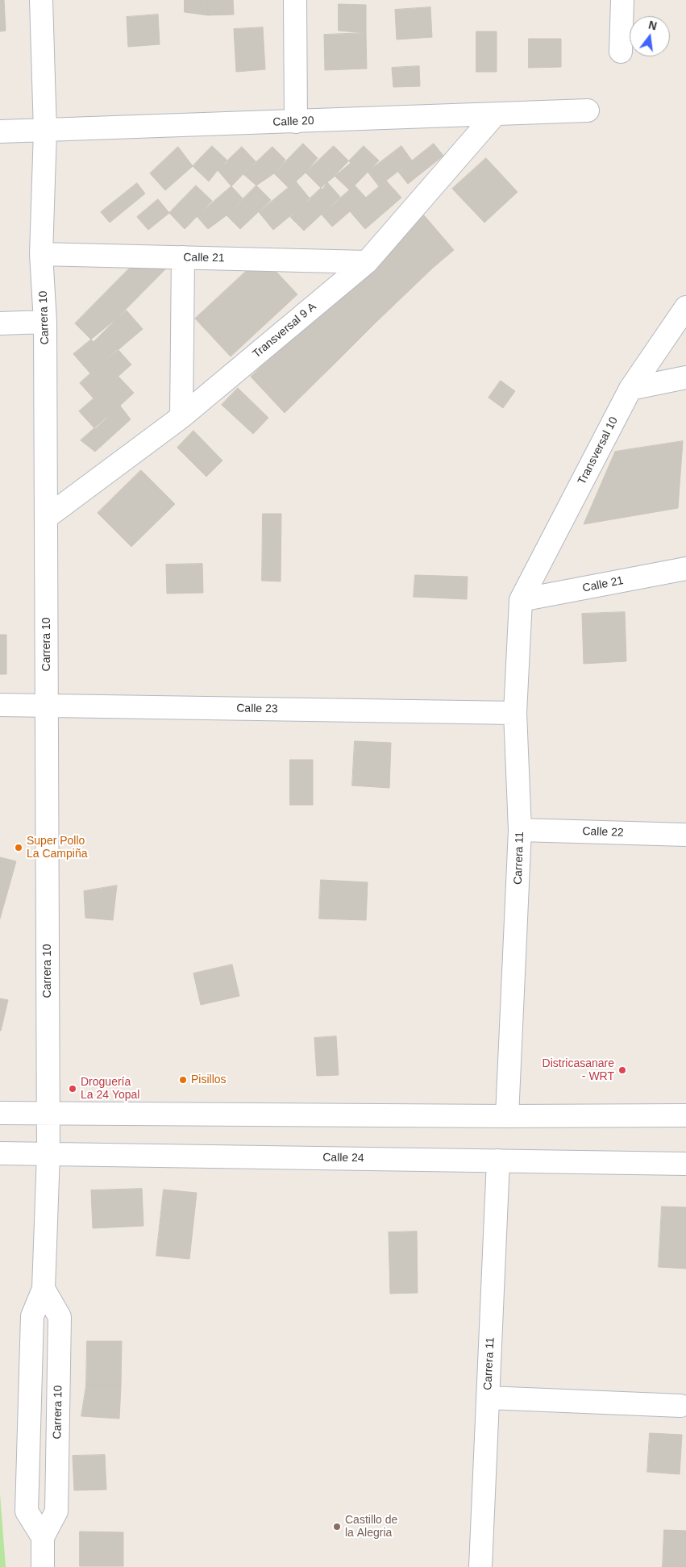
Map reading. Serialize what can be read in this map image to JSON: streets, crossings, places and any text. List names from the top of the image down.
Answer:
{
  "streets": {
    "street": [
      "Calle 20",
      "Calle 21",
      "Carrera 10",
      "Transversal 9 A",
      "Transversal 10",
      "Calle 23",
      "Calle 22",
      "Carrera 11",
      "Calle 24"
    ]
  },
  "crossings": [
    ["Calle 20", "Carrera 10"],
    ["Calle 20", "Transversal 9 A"],
    ["Calle 21", "Carrera 10"],
    ["Calle 21", "Transversal 9 A"],
    ["Calle 21", "Transversal 10"],
    ["Calle 21", "Carrera 11"],
    ["Carrera 10", "Transversal 9 A"],
    ["Carrera 10", "Calle 23"],
    ["Carrera 10", "Calle 24"],
    ["Transversal 10", "Carrera 11"],
    ["Calle 23", "Carrera 11"],
    ["Calle 22", "Carrera 11"],
    ["Carrera 11", "Calle 24"]
  ],
  "places": [
    "Super Pollo La Campiña",
    "Districasanare - WRT",
    "Pisillos",
    "Droguería La 24 Yopal",
    "Castillo de la Alegria"
  ],
  "north": "top"
}
